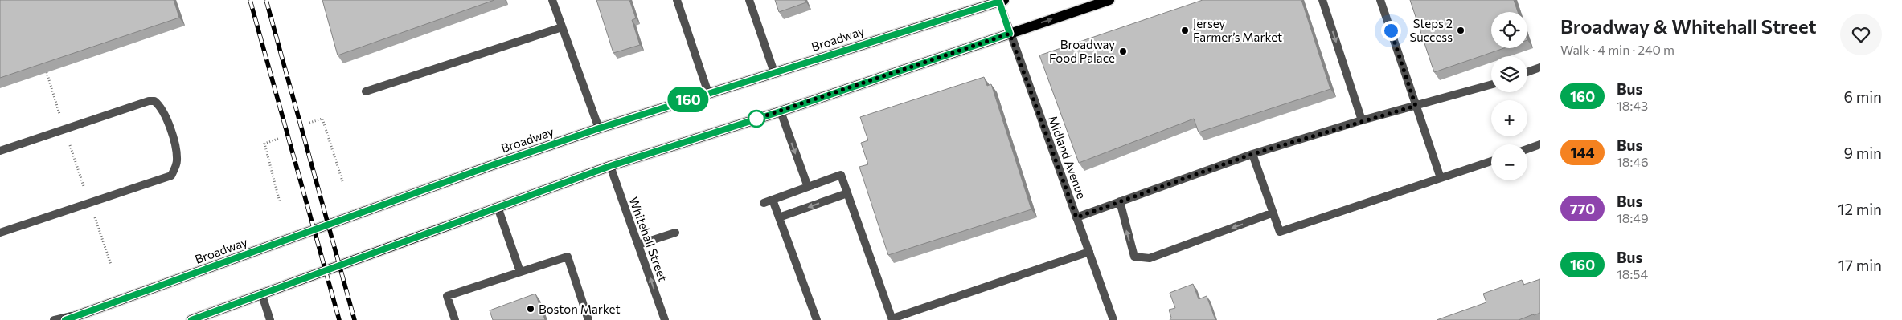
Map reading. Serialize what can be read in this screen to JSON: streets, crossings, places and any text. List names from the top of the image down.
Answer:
{
  "streets": {
    "main road": ["Broadway"],
    "street": ["Midland Avenue", "Whitehall Street"]
  },
  "crossings": [
    ["Broadway", "Midland Avenue"]
  ],
  "one_way": ["Whitehall Street"],
  "places": [
    "Jersey Farmer’s Market",
    "Steps 2 Success",
    "Broadway Food Palace",
    "Boston Market"
  ],
  "lines": ["bus line 160"],
  "page": {
    "on_map": "160",
    "heading": ["Broadway & Whitehall Street", "Walk · 4 min · 240 m"],
    "map_buttons": ["+", "−"],
    "list": [
      {
        "mark": "160",
        "name": "Bus",
        "note": "18:43",
        "value": "6 min"
      },
      {
        "mark": "144",
        "name": "Bus",
        "note": "18:46",
        "value": "9 min"
      },
      {
        "mark": "770",
        "name": "Bus",
        "note": "18:49",
        "value": "12 min"
      },
      {
        "mark": "160",
        "name": "Bus",
        "note": "18:54",
        "value": "17 min"
      }
    ]
  }
}
